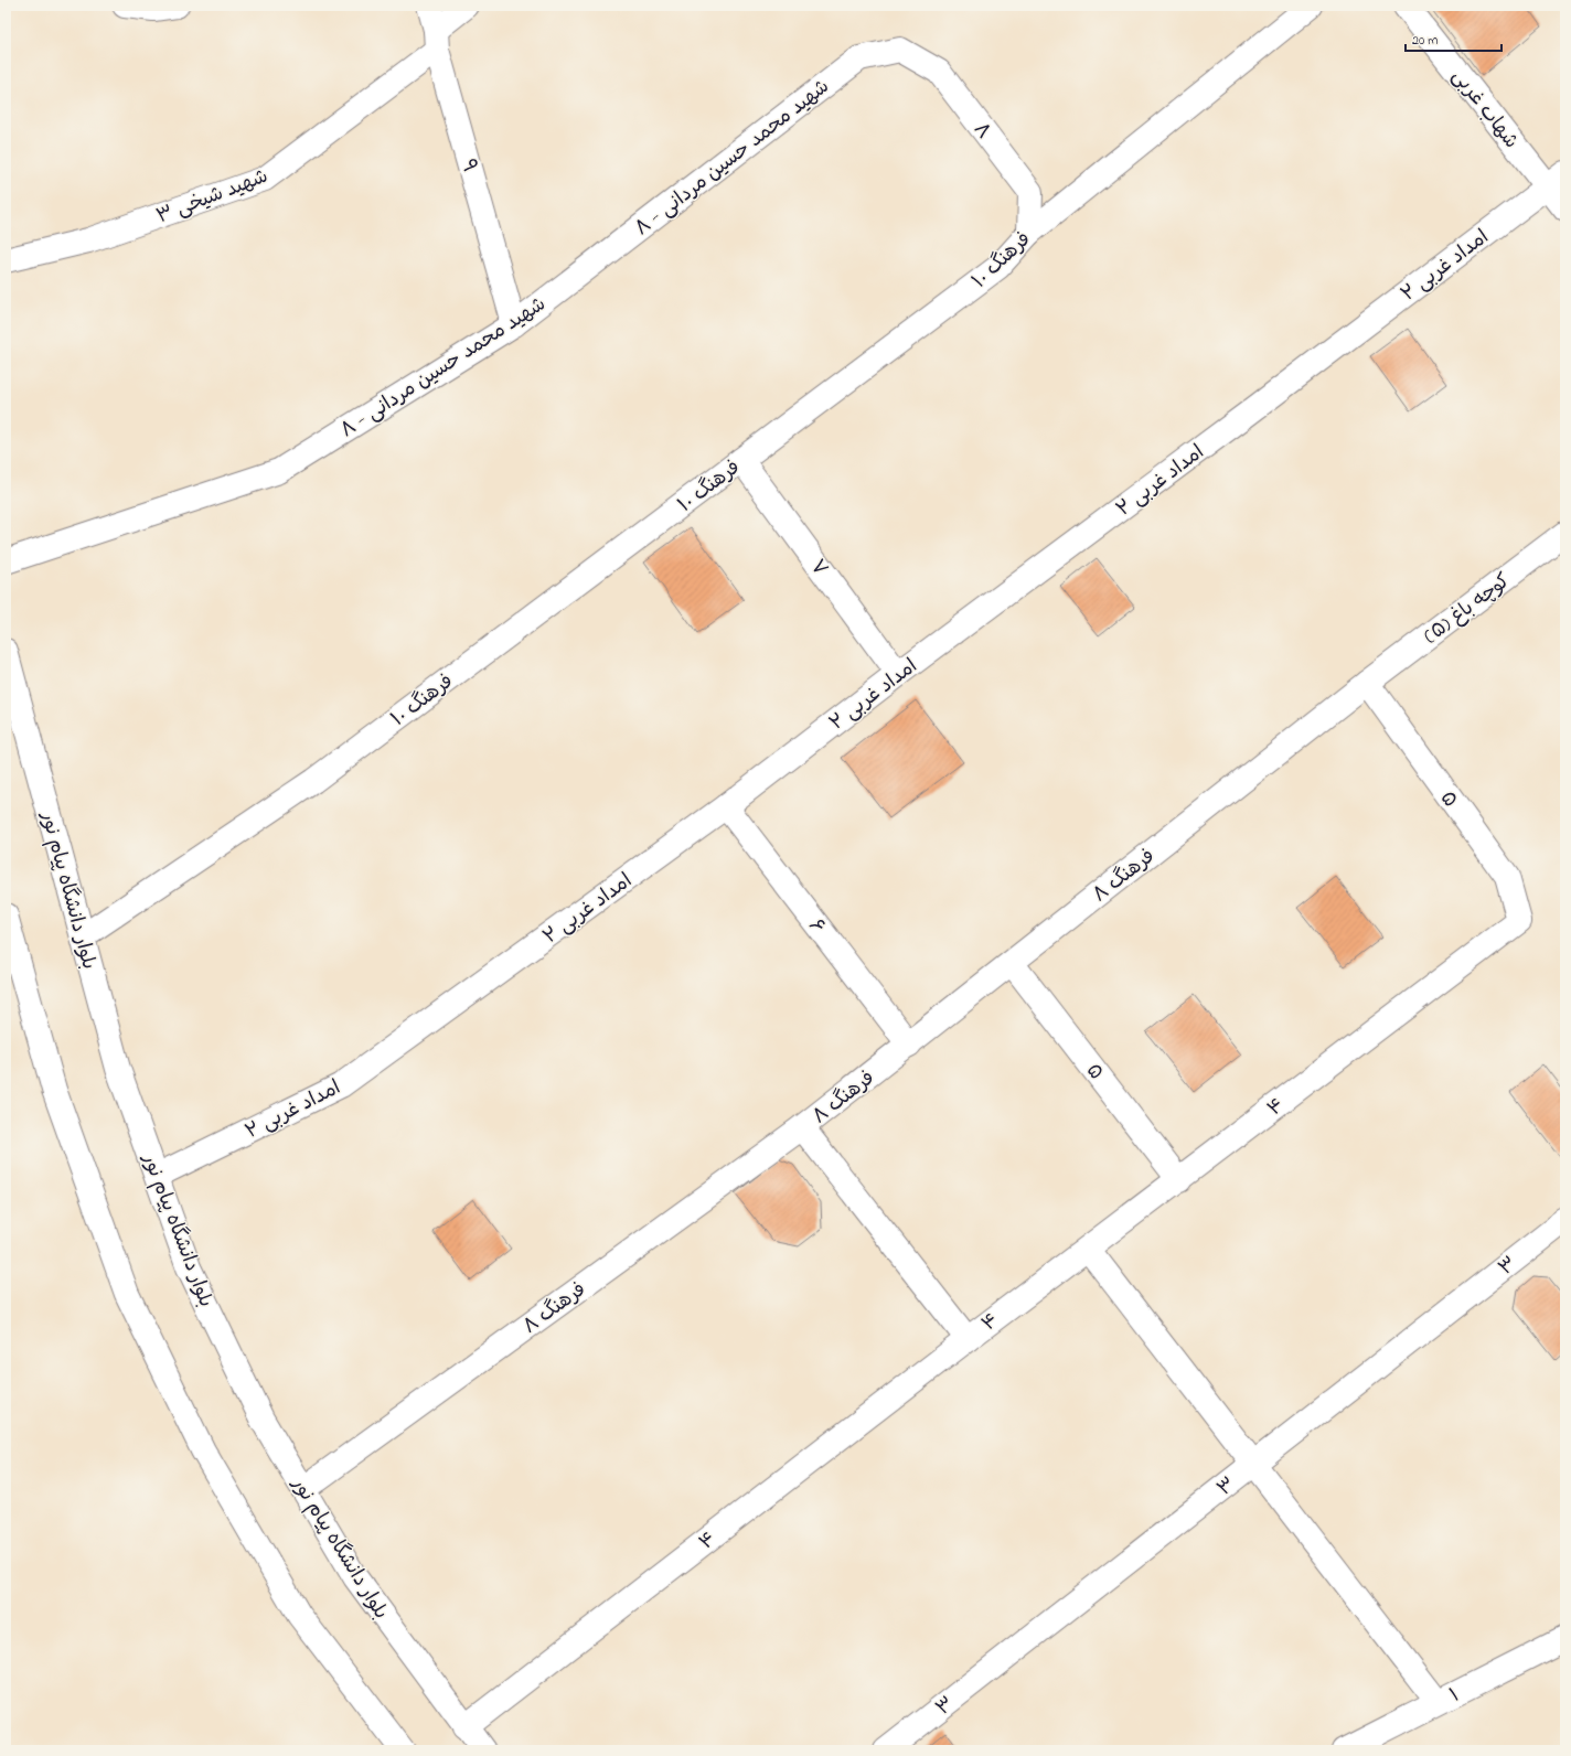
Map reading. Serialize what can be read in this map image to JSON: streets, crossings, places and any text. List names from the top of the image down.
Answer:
{
  "streets": {
    "street": [
      "شهاب غربی",
      "۸",
      "شهید محمد حسین مردانی - ۸",
      "۹",
      "شهید شیخی ۳",
      "فرهنگ ۱۰",
      "امداد غربی ۲",
      "۷",
      "کوچه باغ (۵)",
      "۵",
      "فرهنگ ۸",
      "بلوار دانشگاه پیام نور",
      "۶",
      "۴",
      "۳",
      "۱"
    ]
  },
  "crossings": [
    ["شهاب غربی", "امداد غربی ۲"],
    ["۸", "شهید محمد حسین مردانی - ۸"],
    ["۸", "فرهنگ ۱۰"],
    ["شهید محمد حسین مردانی - ۸", "۹"],
    ["۹", "شهید شیخی ۳"],
    ["فرهنگ ۱۰", "۷"],
    ["فرهنگ ۱۰", "بلوار دانشگاه پیام نور"],
    ["امداد غربی ۲", "۷"],
    ["امداد غربی ۲", "بلوار دانشگاه پیام نور"],
    ["امداد غربی ۲", "۶"],
    ["کوچه باغ (۵)", "۵"],
    ["کوچه باغ (۵)", "فرهنگ ۸"],
    ["۵", "فرهنگ ۸"],
    ["۵", "۴"],
    ["فرهنگ ۸", "بلوار دانشگاه پیام نور"],
    ["فرهنگ ۸", "۶"],
    ["بلوار دانشگاه پیام نور", "۴"]
  ],
  "scale_bar": "20 m"
}
